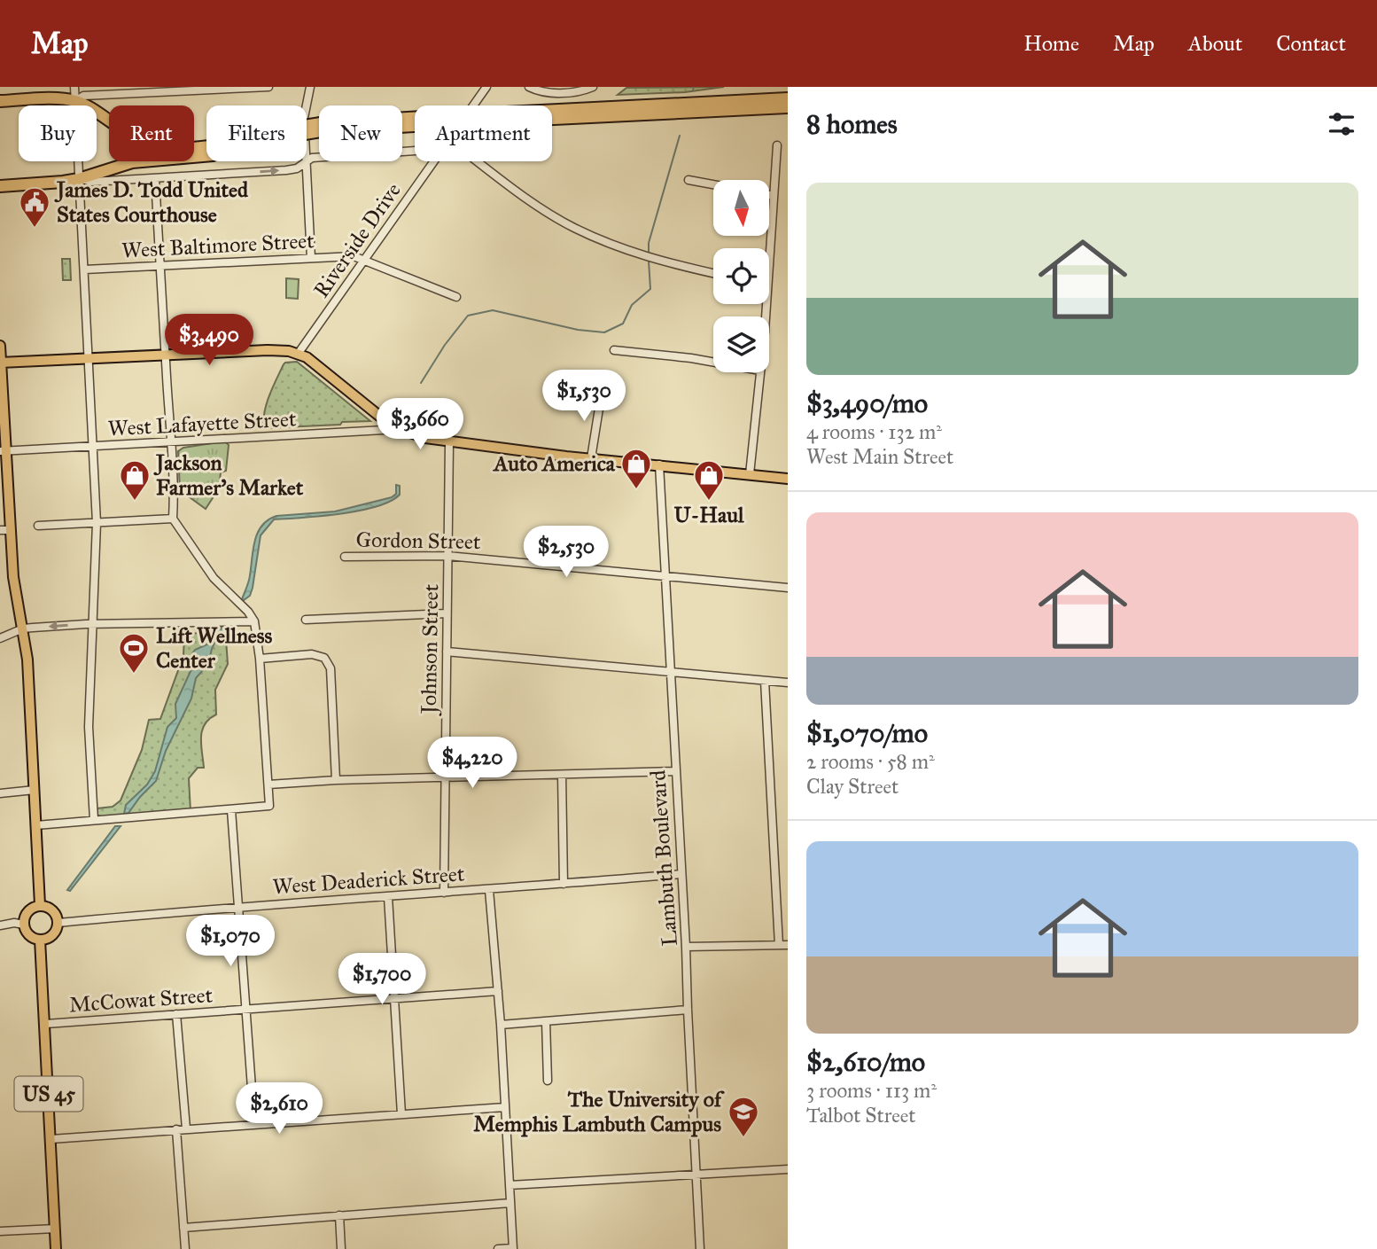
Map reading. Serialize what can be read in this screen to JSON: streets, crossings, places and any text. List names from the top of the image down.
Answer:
{
  "streets": {
    "main road": ["US 45"],
    "street": [
      "Riverside Drive",
      "West Baltimore Street",
      "West Lafayette Street",
      "Gordon Street",
      "Johnson Street",
      "Lambuth Boulevard",
      "West Deaderick Street",
      "McCowat Street"
    ]
  },
  "crossings": [
    ["Riverside Drive", "West Baltimore Street"],
    ["Gordon Street", "Johnson Street"],
    ["Gordon Street", "Lambuth Boulevard"],
    ["Johnson Street", "West Deaderick Street"],
    ["Lambuth Boulevard", "West Deaderick Street"],
    ["West Deaderick Street", "US 45"],
    ["McCowat Street", "US 45"]
  ],
  "places": {
    "public building": ["James D. Todd United States Courthouse"],
    "shop": ["Auto America", "Jackson Farmer's Market", "U-Haul"],
    "sports": ["Lift Wellness Center"],
    "school or university": ["The University of Memphis Lambuth Campus"]
  },
  "north": "bottom",
  "page": {
    "header": "Map",
    "nav": [
      "Home",
      "Map",
      "About",
      "Contact"
    ],
    "heading": "8 homes",
    "chip": [
      "Buy",
      "Rent",
      "Filters",
      "New",
      "Apartment"
    ],
    "list": [
      {
        "name": "$3,490/mo",
        "note": "4 rooms · 132 m² · West Main Street"
      },
      {
        "name": "$1,070/mo",
        "note": "2 rooms · 58 m² · Clay Street"
      },
      {
        "name": "$2,610/mo",
        "note": "3 rooms · 113 m² · Talbot Street"
      }
    ],
    "price": [
      "$3,490",
      "$1,530",
      "$3,660",
      "$2,530",
      "$4,220",
      "$1,070",
      "$1,700",
      "$2,610"
    ]
  }
}
